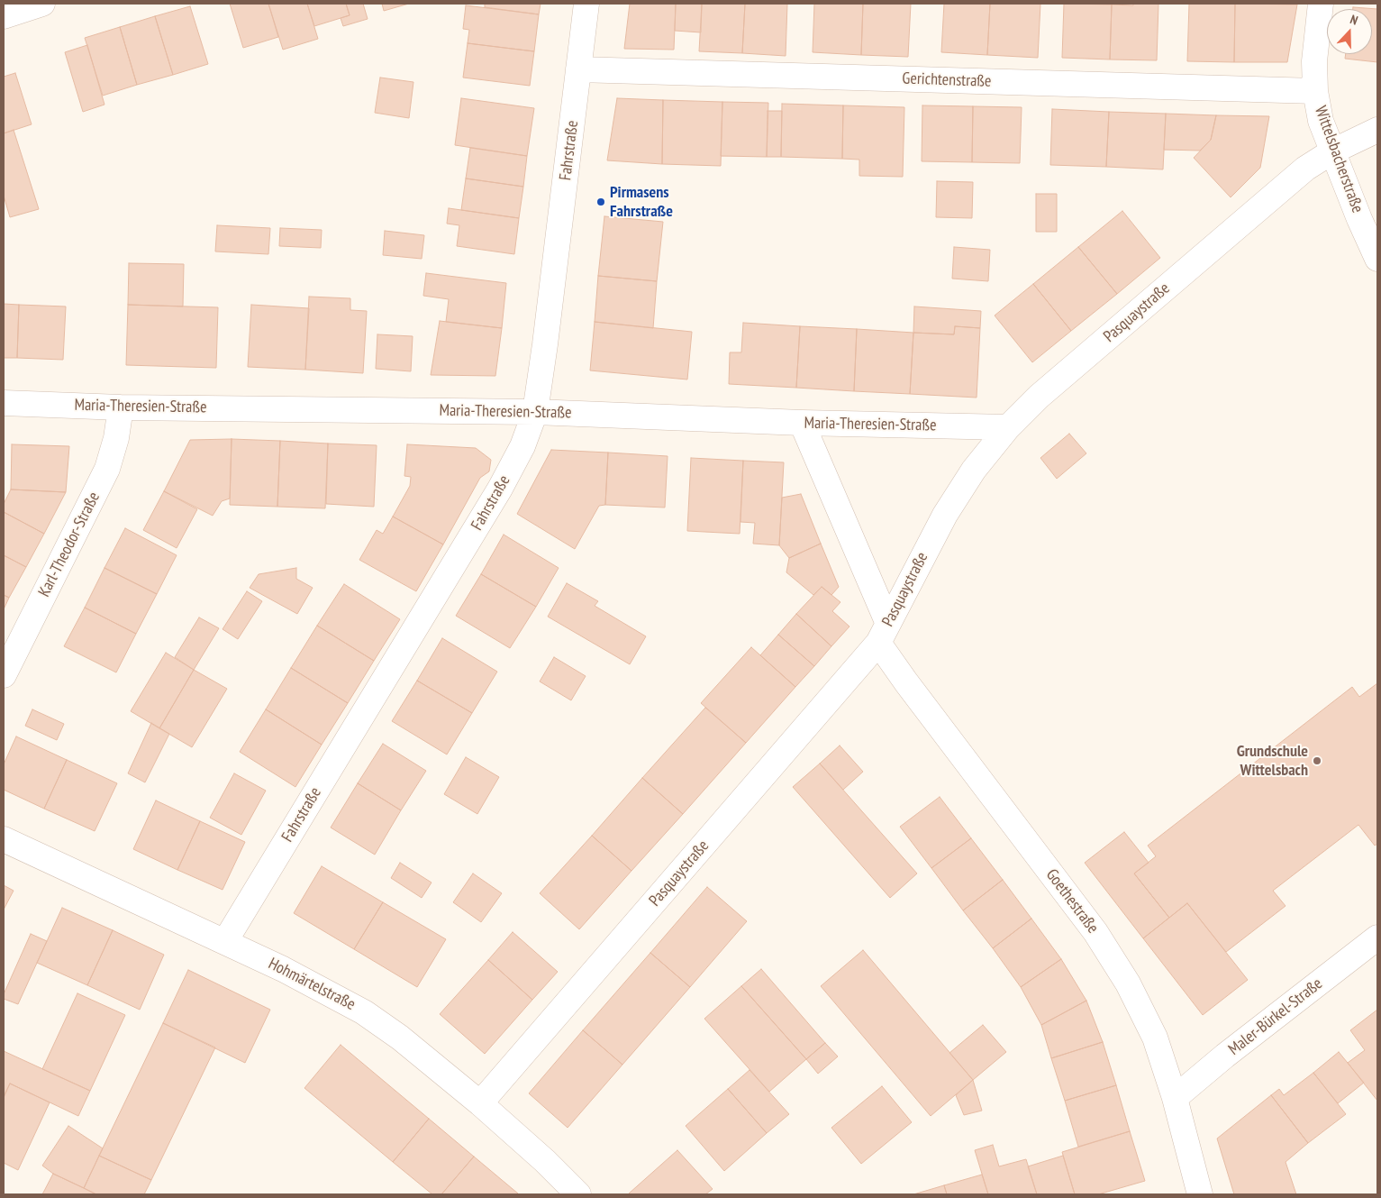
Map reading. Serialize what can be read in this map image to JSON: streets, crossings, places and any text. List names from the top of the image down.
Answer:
{
  "streets": {
    "street": [
      "Gerichtenstraße",
      "Fahrstraße",
      "Wittelsbacherstraße",
      "Pasquaystraße",
      "Maria-Theresien-Straße",
      "Karl-Theodor-Straße",
      "Goethestraße",
      "Hohmärtelstraße",
      "Maler-Bürkel-Straße"
    ]
  },
  "crossings": [
    ["Gerichtenstraße", "Fahrstraße"],
    ["Gerichtenstraße", "Wittelsbacherstraße"],
    ["Fahrstraße", "Maria-Theresien-Straße"],
    ["Fahrstraße", "Hohmärtelstraße"],
    ["Wittelsbacherstraße", "Pasquaystraße"],
    ["Pasquaystraße", "Maria-Theresien-Straße"],
    ["Pasquaystraße", "Goethestraße"],
    ["Pasquaystraße", "Hohmärtelstraße"],
    ["Maria-Theresien-Straße", "Karl-Theodor-Straße"],
    ["Maria-Theresien-Straße", "Goethestraße"],
    ["Goethestraße", "Maler-Bürkel-Straße"]
  ],
  "places": ["Pirmasens Fahrstraße", "Grundschule Wittelsbach"],
  "north": "top"
}
